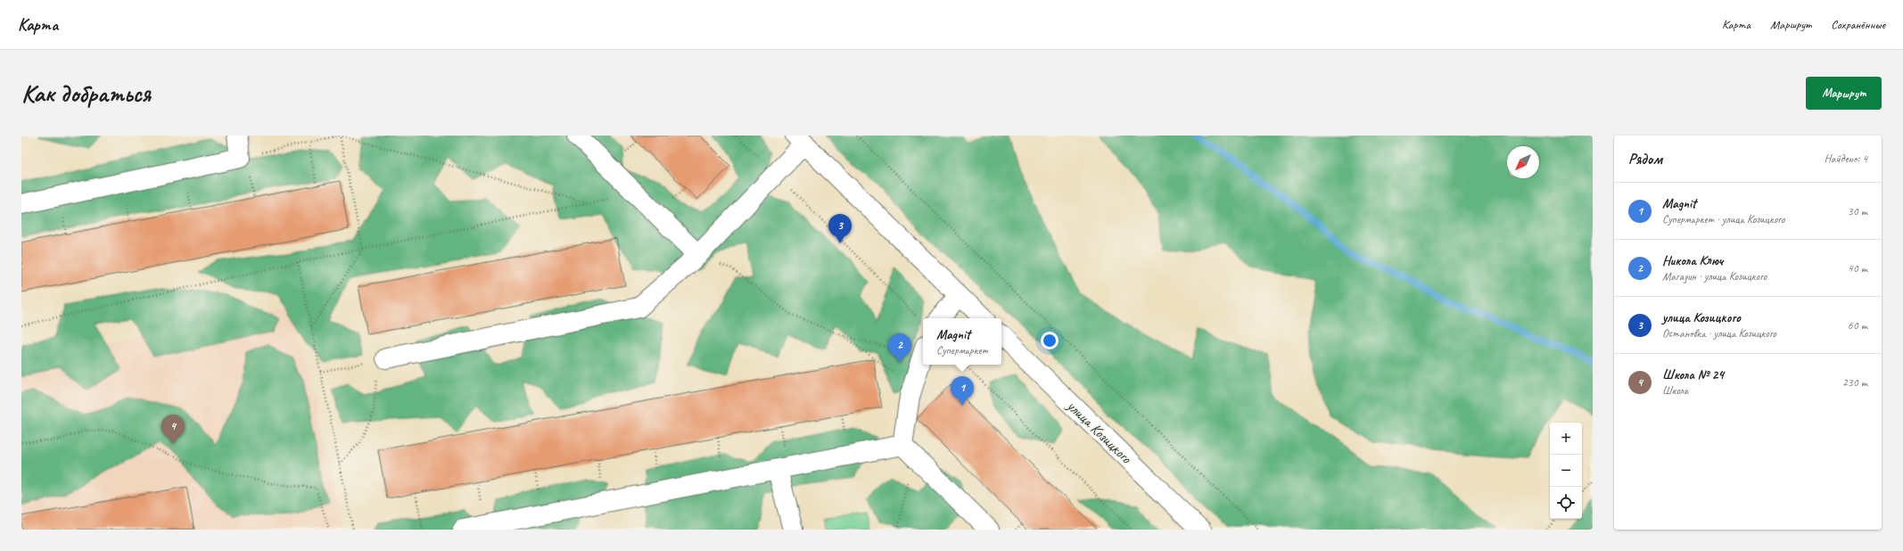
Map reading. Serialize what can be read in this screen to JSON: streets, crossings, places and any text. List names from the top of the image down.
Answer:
{
  "streets": {
    "street": ["улица Козицкого"]
  },
  "north": "bottom left",
  "page": {
    "header": "Карта",
    "nav": ["Карта", "Маршрут", "Сохранённые"],
    "buttons": "Маршрут",
    "title": "Как добраться",
    "heading": ["Рядом", "Найдено: 4"],
    "list": [
      {
        "mark": "1",
        "name": "Magnit",
        "note": "Супермаркет · улица Козицкого",
        "value": "30 m"
      },
      {
        "mark": "2",
        "name": "Никола Ключ",
        "note": "Магазин · улица Козицкого",
        "value": "40 m"
      },
      {
        "mark": "3",
        "name": "улица Козицкого",
        "note": "Остановка · улица Козицкого",
        "value": "60 m"
      },
      {
        "mark": "4",
        "name": "Школа № 24",
        "note": "Школа",
        "value": "230 m"
      }
    ],
    "pins": [
      "3",
      "2",
      "1",
      "4"
    ],
    "popup": ["Magnit", "Супермаркет"],
    "map_buttons": ["+", "−"]
  }
}
